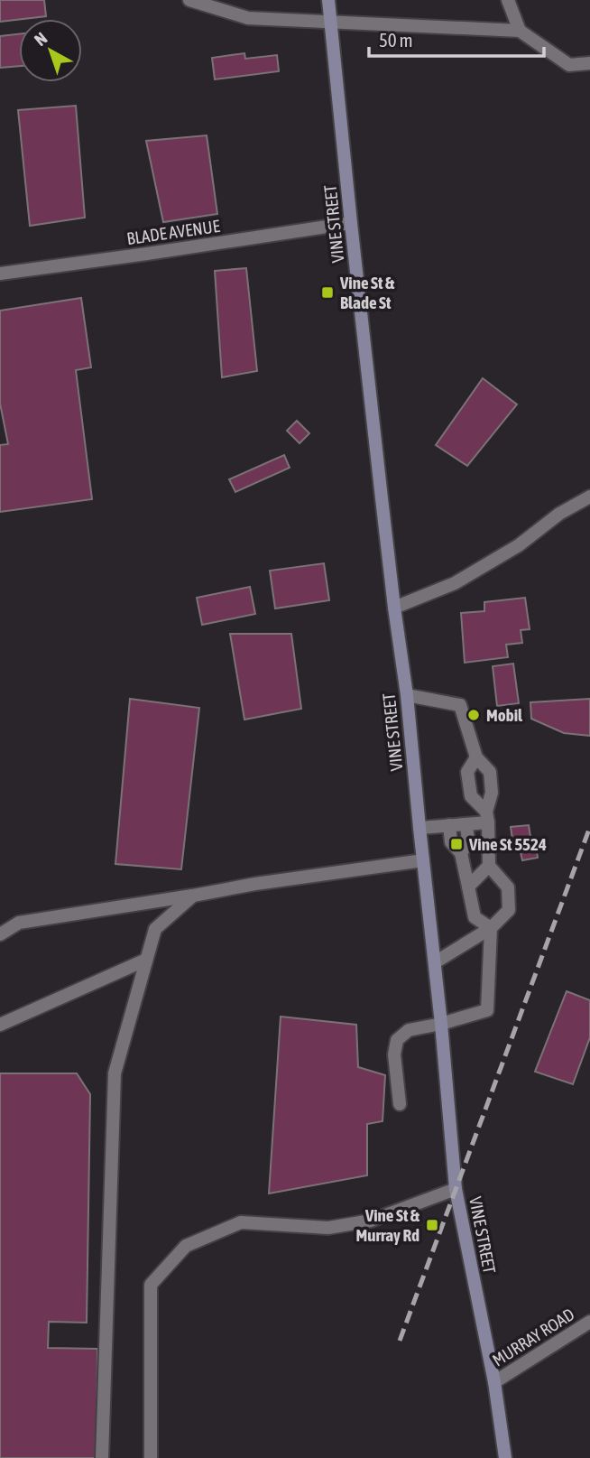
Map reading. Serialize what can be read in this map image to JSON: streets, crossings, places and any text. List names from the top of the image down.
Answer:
{
  "streets": {
    "main road": ["VINE STREET"],
    "street": ["BLADE AVENUE", "MURRAY ROAD"]
  },
  "crossings": [
    ["VINE STREET", "BLADE AVENUE"],
    ["VINE STREET", "MURRAY ROAD"]
  ],
  "places": {
    "transit": ["Vine St & Blade St", "Vine St 5524", "Vine St & Murray Rd"],
    "other": ["Mobil"]
  },
  "scale_bar": "50 m",
  "north": "top left"
}
